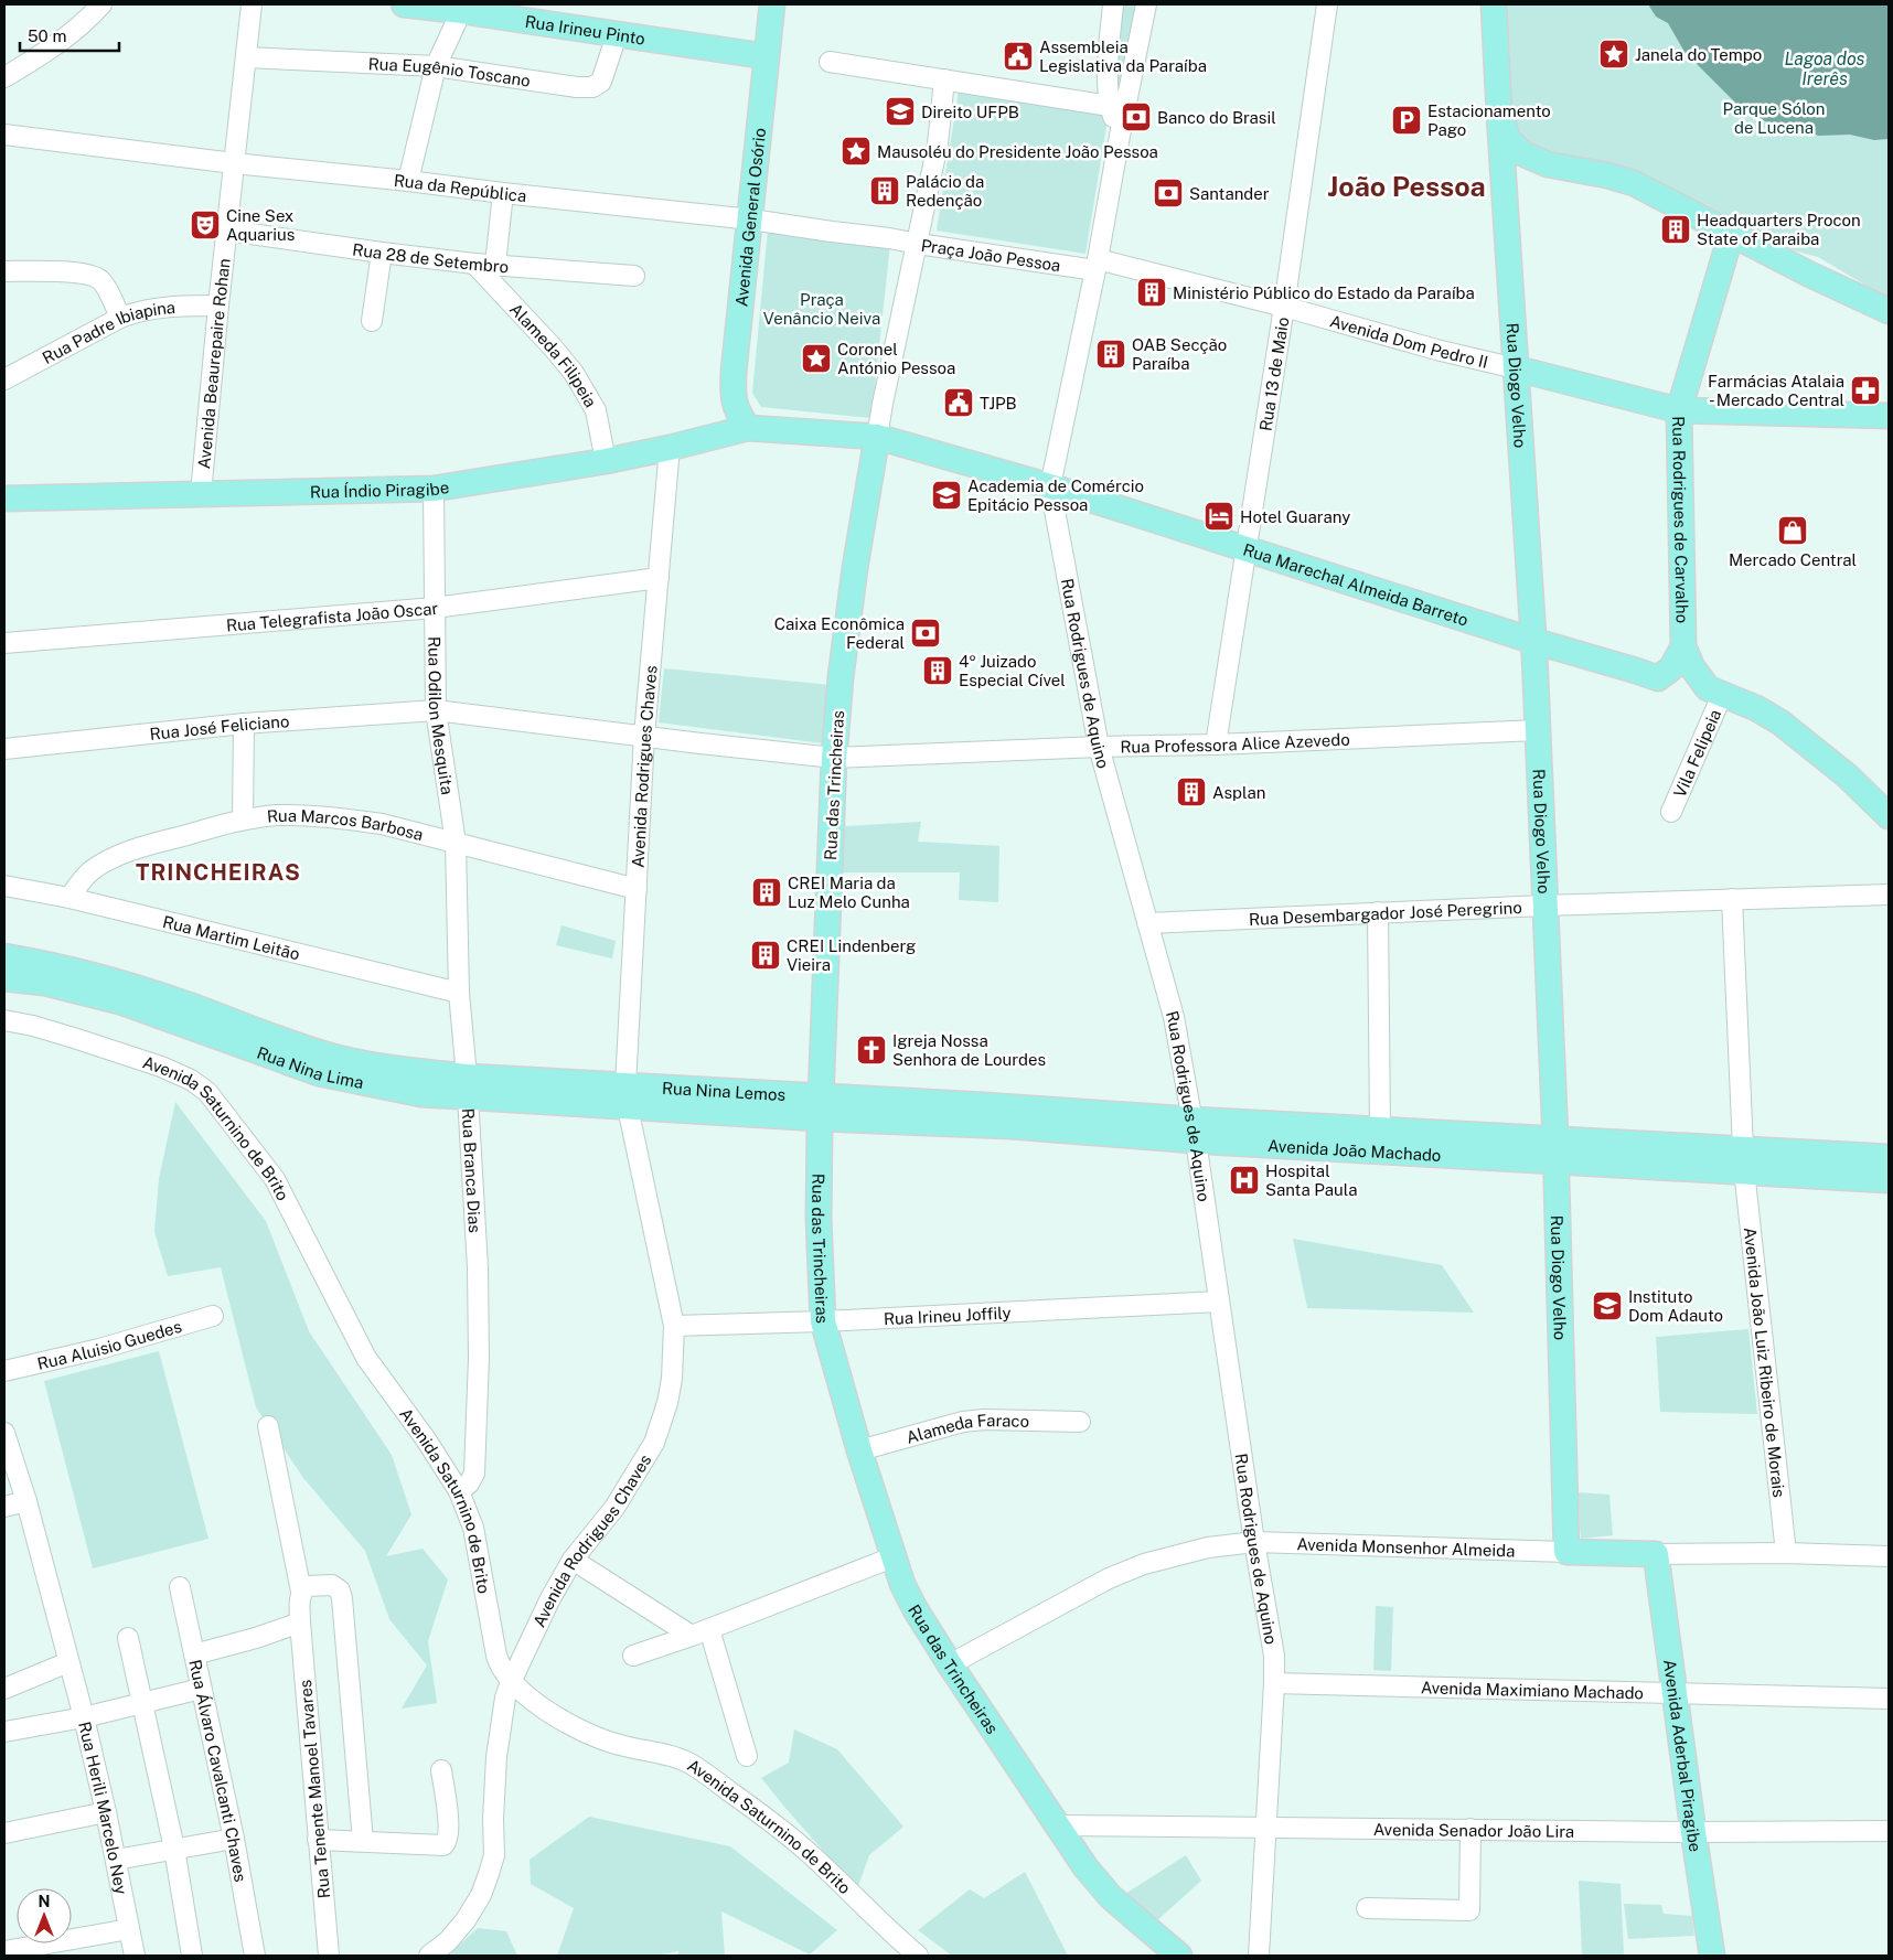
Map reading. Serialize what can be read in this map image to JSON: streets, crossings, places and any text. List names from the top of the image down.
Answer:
{
  "streets": {
    "main road": [
      "Rua Irineu Pinto",
      "Avenida General Osório",
      "Avenida Dom Pedro II",
      "Rua Diogo Velho",
      "Rua Índio Piragibe",
      "Rua Rodrigues de Carvalho",
      "Rua Marechal Almeida Barreto",
      "Rua das Trincheiras",
      "Rua Nina Lima",
      "Rua Nina Lemos",
      "Avenida João Machado",
      "Avenida Monsenhor Almeida",
      "Avenida Aderbal Piragibe"
    ],
    "street": [
      "Rua Eugênio Toscano",
      "Rua da República",
      "Praça João Pessoa",
      "Rua 28 de Setembro",
      "Rua Padre Ibiapina",
      "Alameda Filipeia",
      "Avenida Beaurepaire Rohan",
      "Rua 13 de Maio",
      "Rua Telegrafista João Oscar",
      "Rua Rodrigues de Aquino",
      "Rua Odilon Mesquita",
      "Rua José Feliciano",
      "Rua Professora Alice Azevedo",
      "Vila Felipeia",
      "Avenida Rodrigues Chaves",
      "Rua Marcos Barbosa",
      "Rua Desembargador José Peregrino",
      "Rua Martim Leitão",
      "Avenida Saturnino de Brito",
      "Rua Branca Dias",
      "Rua Irineu Joffily",
      "Rua Aluisio Guedes",
      "Avenida João Luiz Ribeiro de Morais",
      "Alameda Faraco",
      "Avenida Maximiano Machado",
      "Rua Álvaro Cavalcanti Chaves",
      "Rua Tenente Manoel Tavares",
      "Rua Herili Marcelo Ney",
      "Avenida Senador João Lira"
    ]
  },
  "crossings": [
    ["Rua Irineu Pinto", "Rua Eugênio Toscano"],
    ["Rua Irineu Pinto", "Avenida General Osório"],
    ["Rua Eugênio Toscano", "Avenida Beaurepaire Rohan"],
    ["Rua da República", "Avenida General Osório"],
    ["Rua da República", "Praça João Pessoa"],
    ["Rua da República", "Avenida Beaurepaire Rohan"],
    ["Avenida General Osório", "Rua Índio Piragibe"],
    ["Avenida General Osório", "Rua Marechal Almeida Barreto"],
    ["Praça João Pessoa", "Avenida Dom Pedro II"],
    ["Praça João Pessoa", "Rua Rodrigues de Aquino"],
    ["Rua 28 de Setembro", "Alameda Filipeia"],
    ["Rua 28 de Setembro", "Avenida Beaurepaire Rohan"],
    ["Rua Padre Ibiapina", "Avenida Beaurepaire Rohan"],
    ["Avenida Dom Pedro II", "Rua 13 de Maio"],
    ["Avenida Dom Pedro II", "Rua Diogo Velho"],
    ["Avenida Dom Pedro II", "Rua Rodrigues de Carvalho"],
    ["Avenida Dom Pedro II", "Rua Rodrigues de Aquino"],
    ["Alameda Filipeia", "Rua Índio Piragibe"],
    ["Avenida Beaurepaire Rohan", "Rua Índio Piragibe"],
    ["Rua 13 de Maio", "Rua Marechal Almeida Barreto"],
    ["Rua 13 de Maio", "Rua Professora Alice Azevedo"],
    ["Rua Diogo Velho", "Rua Marechal Almeida Barreto"],
    ["Rua Diogo Velho", "Rua Professora Alice Azevedo"],
    ["Rua Diogo Velho", "Rua Desembargador José Peregrino"],
    ["Rua Diogo Velho", "Avenida João Machado"],
    ["Rua Diogo Velho", "Avenida Monsenhor Almeida"],
    ["Rua Índio Piragibe", "Rua Marechal Almeida Barreto"],
    ["Rua Índio Piragibe", "Rua Odilon Mesquita"],
    ["Rua Índio Piragibe", "Avenida Rodrigues Chaves"],
    ["Rua Rodrigues de Carvalho", "Rua Marechal Almeida Barreto"],
    ["Rua Marechal Almeida Barreto", "Rua Rodrigues de Aquino"],
    ["Rua Marechal Almeida Barreto", "Rua das Trincheiras"],
    ["Rua Telegrafista João Oscar", "Rua Odilon Mesquita"],
    ["Rua Telegrafista João Oscar", "Avenida Rodrigues Chaves"],
    ["Rua Rodrigues de Aquino", "Rua Professora Alice Azevedo"],
    ["Rua Rodrigues de Aquino", "Rua Desembargador José Peregrino"],
    ["Rua Rodrigues de Aquino", "Avenida João Machado"],
    ["Rua Rodrigues de Aquino", "Rua Irineu Joffily"],
    ["Rua Rodrigues de Aquino", "Avenida Monsenhor Almeida"],
    ["Rua Rodrigues de Aquino", "Avenida Maximiano Machado"],
    ["Rua Rodrigues de Aquino", "Avenida Senador João Lira"],
    ["Rua Odilon Mesquita", "Rua José Feliciano"],
    ["Rua Odilon Mesquita", "Rua Marcos Barbosa"],
    ["Rua Odilon Mesquita", "Rua Branca Dias"],
    ["Rua José Feliciano", "Rua Professora Alice Azevedo"],
    ["Rua José Feliciano", "Avenida Rodrigues Chaves"],
    ["Rua Professora Alice Azevedo", "Avenida Rodrigues Chaves"],
    ["Rua Professora Alice Azevedo", "Rua das Trincheiras"],
    ["Avenida Rodrigues Chaves", "Rua Marcos Barbosa"],
    ["Avenida Rodrigues Chaves", "Rua Nina Lima"],
    ["Avenida Rodrigues Chaves", "Rua Nina Lemos"],
    ["Avenida Rodrigues Chaves", "Avenida Saturnino de Brito"],
    ["Avenida Rodrigues Chaves", "Rua Irineu Joffily"],
    ["Rua das Trincheiras", "Rua Nina Lemos"],
    ["Rua das Trincheiras", "Avenida João Machado"],
    ["Rua das Trincheiras", "Rua Irineu Joffily"],
    ["Rua das Trincheiras", "Alameda Faraco"],
    ["Rua das Trincheiras", "Avenida Monsenhor Almeida"],
    ["Rua das Trincheiras", "Avenida Senador João Lira"],
    ["Rua Marcos Barbosa", "Rua Martim Leitão"],
    ["Rua Marcos Barbosa", "Rua Branca Dias"],
    ["Rua Desembargador José Peregrino", "Avenida João Luiz Ribeiro de Morais"],
    ["Rua Martim Leitão", "Rua Branca Dias"],
    ["Rua Nina Lima", "Rua Nina Lemos"],
    ["Rua Nina Lima", "Rua Branca Dias"],
    ["Rua Nina Lemos", "Avenida João Machado"],
    ["Avenida Saturnino de Brito", "Rua Branca Dias"],
    ["Avenida João Machado", "Avenida João Luiz Ribeiro de Morais"],
    ["Avenida João Luiz Ribeiro de Morais", "Avenida Monsenhor Almeida"],
    ["Avenida Monsenhor Almeida", "Avenida Aderbal Piragibe"],
    ["Avenida Maximiano Machado", "Avenida Aderbal Piragibe"],
    ["Avenida Aderbal Piragibe", "Avenida Senador João Lira"]
  ],
  "districts": ["João Pessoa", "TRINCHEIRAS"],
  "water": ["Lagoa dos Irerês"],
  "parks": ["Parque Sólon de Lucena", "Praça Venâncio Neiva"],
  "places": {
    "place": ["Janela do Tempo", "Mausoléu do Presidente João Pessoa", "Coronel António Pessoa"],
    "public building": ["Assembleia Legislativa da Paraíba", "TJPB"],
    "school or university": ["Direito UFPB", "Academia de Comércio Epitácio Pessoa", "Instituto Dom Adauto"],
    "bank": ["Banco do Brasil", "Santander", "Caixa Econômica Federal"],
    "parking": ["Estacionamento Pago"],
    "building": [
      "Palácio da Redenção",
      "Headquarters Procon State of Paraiba",
      "Ministério Público do Estado da Paraíba",
      "OAB Secção Paraíba",
      "4º Juizado Especial Cível",
      "Asplan",
      "CREI Maria da Luz Melo Cunha",
      "CREI Lindenberg Vieira"
    ],
    "theatre": ["Cine Sex Aquarius"],
    "pharmacy": ["Farmácias Atalaia - Mercado Central"],
    "hotel": ["Hotel Guarany"],
    "shop": ["Mercado Central"],
    "church": ["Igreja Nossa Senhora de Lourdes"],
    "hospital": ["Hospital Santa Paula"]
  },
  "scale_bar": "50 m",
  "north": "top"
}
